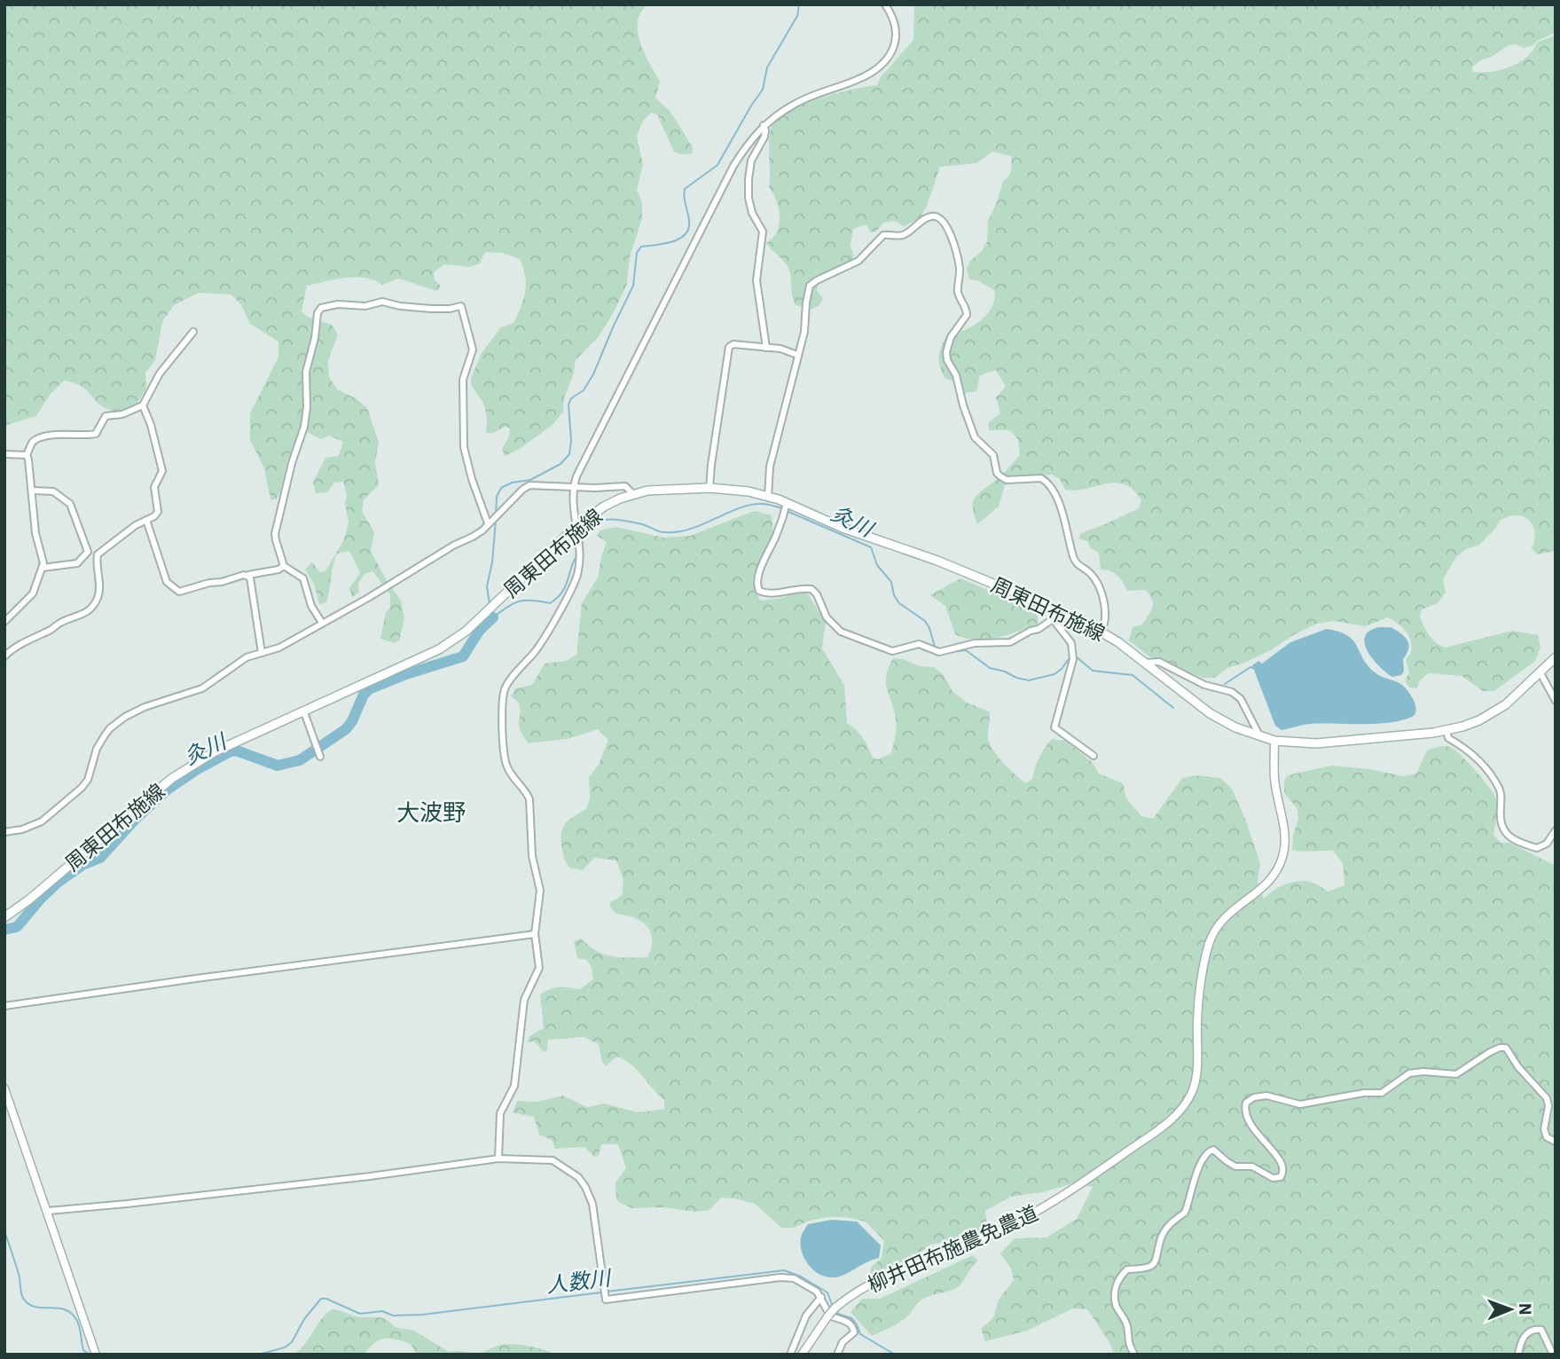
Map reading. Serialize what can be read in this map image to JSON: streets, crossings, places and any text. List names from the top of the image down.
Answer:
{
  "streets": {
    "main road": ["周東田布施線"],
    "street": ["柳井田布施農免農道"]
  },
  "crossings": [
    ["周東田布施線", "柳井田布施農免農道"]
  ],
  "districts": ["大波野"],
  "water": ["灸川", "人数川"],
  "north": "right"
}
